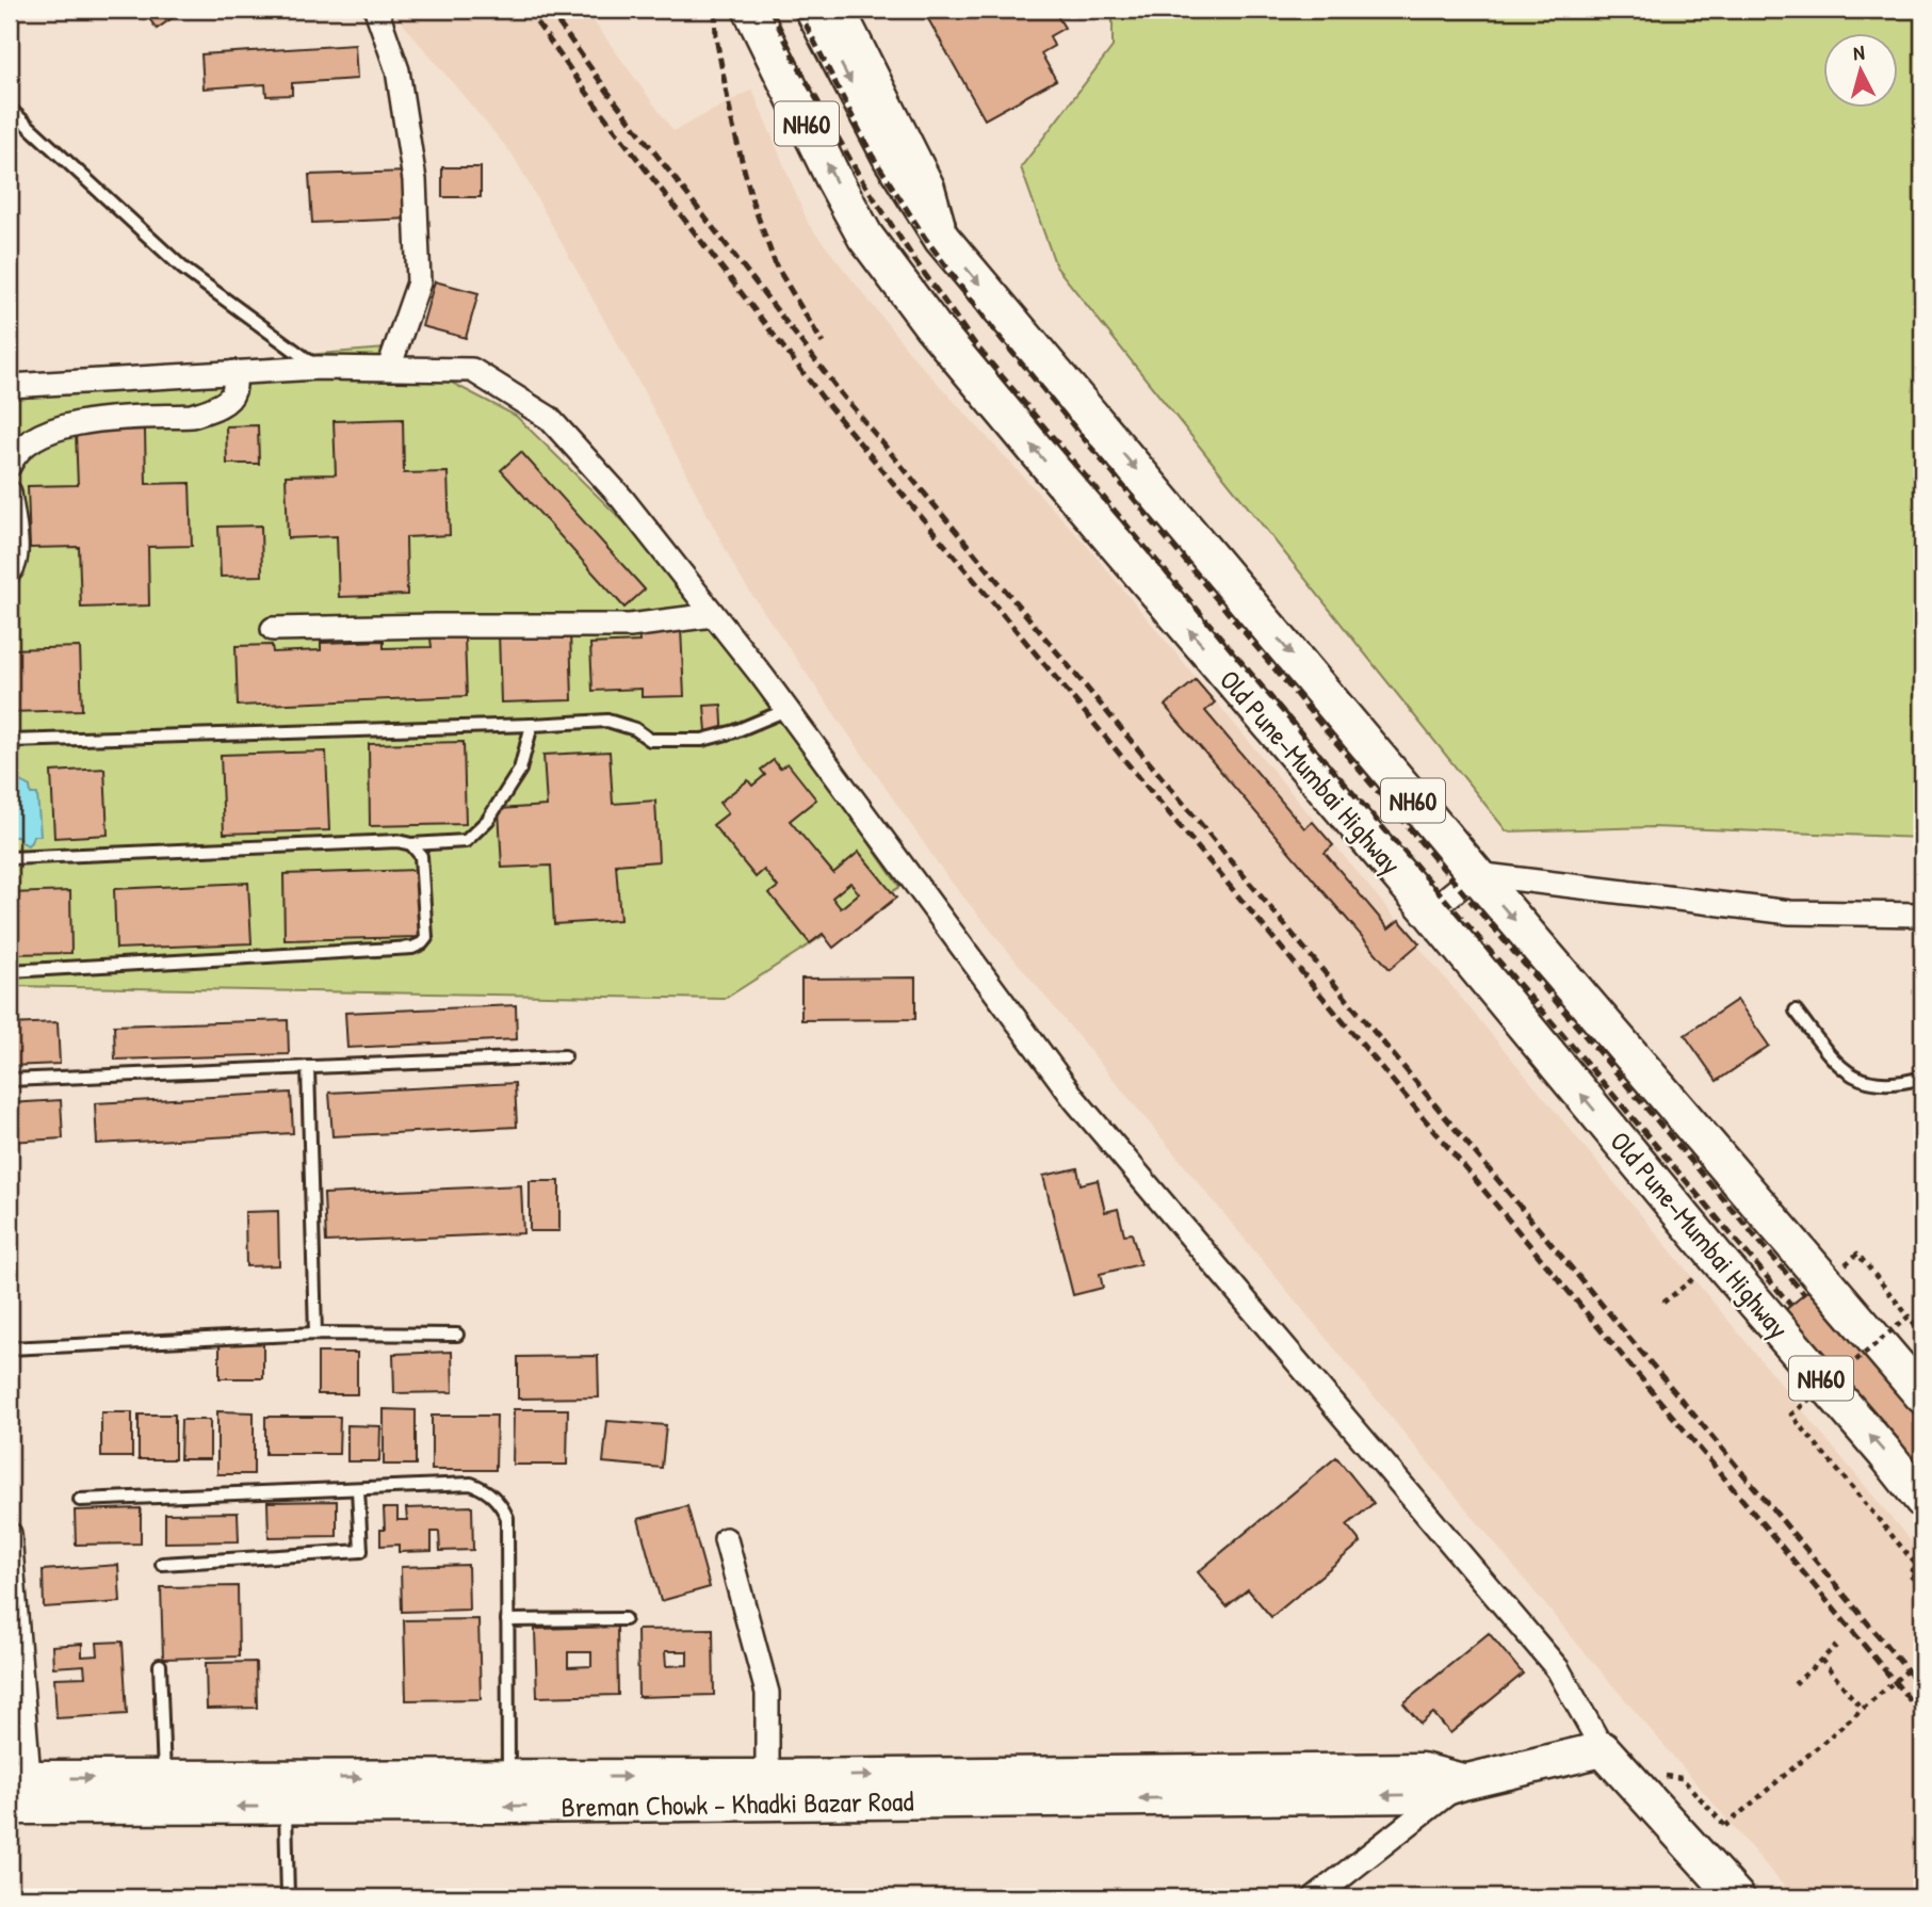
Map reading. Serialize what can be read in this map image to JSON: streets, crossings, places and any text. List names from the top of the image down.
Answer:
{
  "streets": {
    "highway": ["NH60", "Old Pune–Mumbai Highway"],
    "main road": ["Breman Chowk - Khadki Bazar Road"]
  },
  "north": "top"
}
